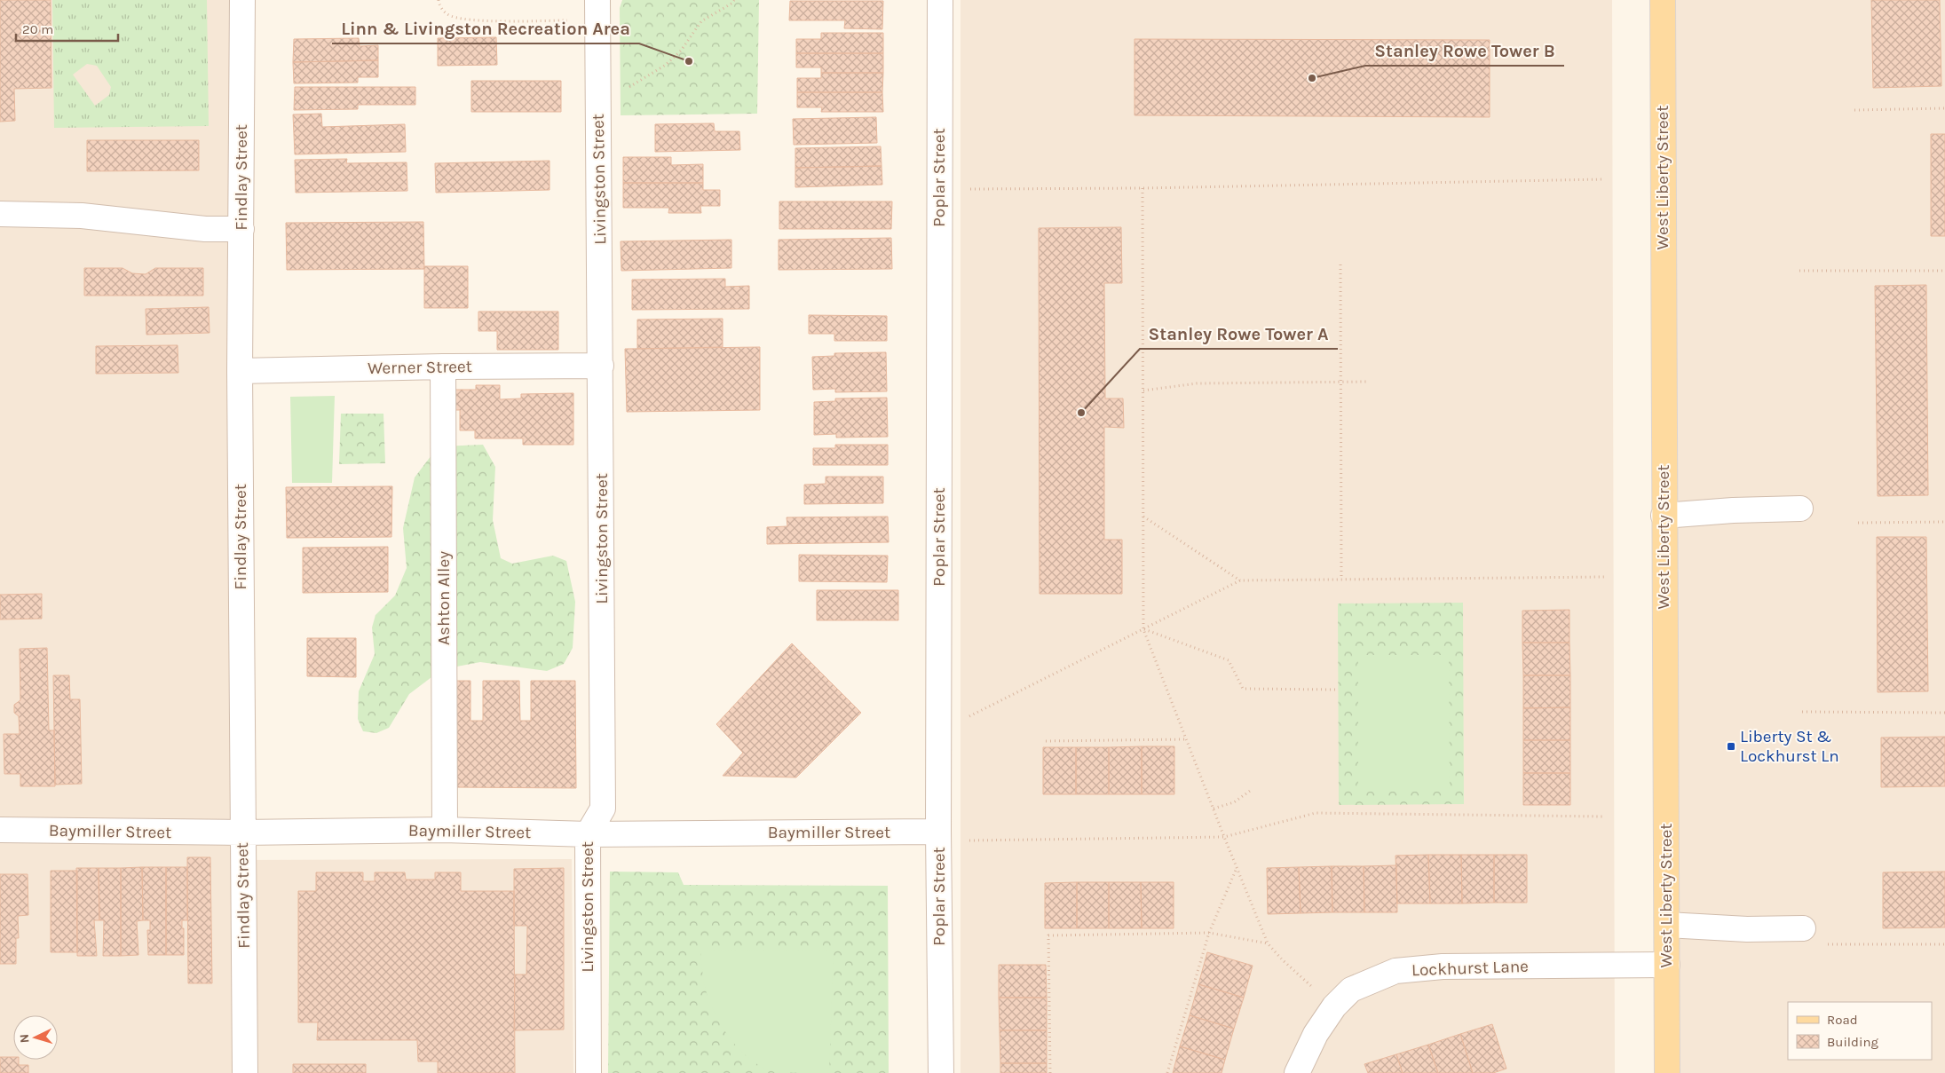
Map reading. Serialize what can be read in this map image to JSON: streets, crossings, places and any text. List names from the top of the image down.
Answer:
{
  "streets": {
    "main road": ["West Liberty Street"],
    "street": [
      "Findlay Street",
      "Poplar Street",
      "Livingston Street",
      "Werner Street",
      "Ashton Alley",
      "Baymiller Street",
      "Lockhurst Lane"
    ]
  },
  "crossings": [
    ["Findlay Street", "Werner Street"],
    ["Findlay Street", "Baymiller Street"],
    ["Poplar Street", "Baymiller Street"],
    ["West Liberty Street", "Lockhurst Lane"],
    ["Livingston Street", "Werner Street"],
    ["Livingston Street", "Baymiller Street"],
    ["Werner Street", "Ashton Alley"],
    ["Ashton Alley", "Baymiller Street"]
  ],
  "places": {
    "other": ["Linn & Livingston Recreation Area", "Stanley Rowe Tower B", "Stanley Rowe Tower A"],
    "transit": ["Liberty St & Lockhurst Ln"]
  },
  "legend": ["Road", "Building"],
  "scale_bar": "20 m",
  "north": "left"
}
